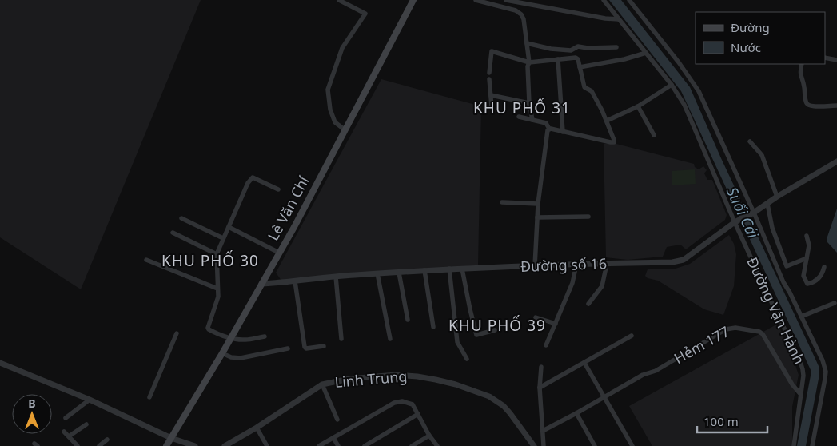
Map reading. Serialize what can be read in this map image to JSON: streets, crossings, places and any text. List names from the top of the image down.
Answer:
{
  "streets": {
    "main road": ["Lê Văn Chí"],
    "street": [
      "Đường số 16",
      "Đường Vận Hành",
      "Hẻm 177",
      "Linh Trung"
    ]
  },
  "crossings": [
    ["Lê Văn Chí", "Đường số 16"],
    ["Đường số 16", "Đường Vận Hành"],
    ["Đường Vận Hành", "Hẻm 177"]
  ],
  "districts": ["KHU PHỐ 31", "KHU PHỐ 30", "KHU PHỐ 39"],
  "water": ["Suối Cái"],
  "legend": ["Đường", "Nước"],
  "scale_bar": "100 m",
  "north": "top"
}
